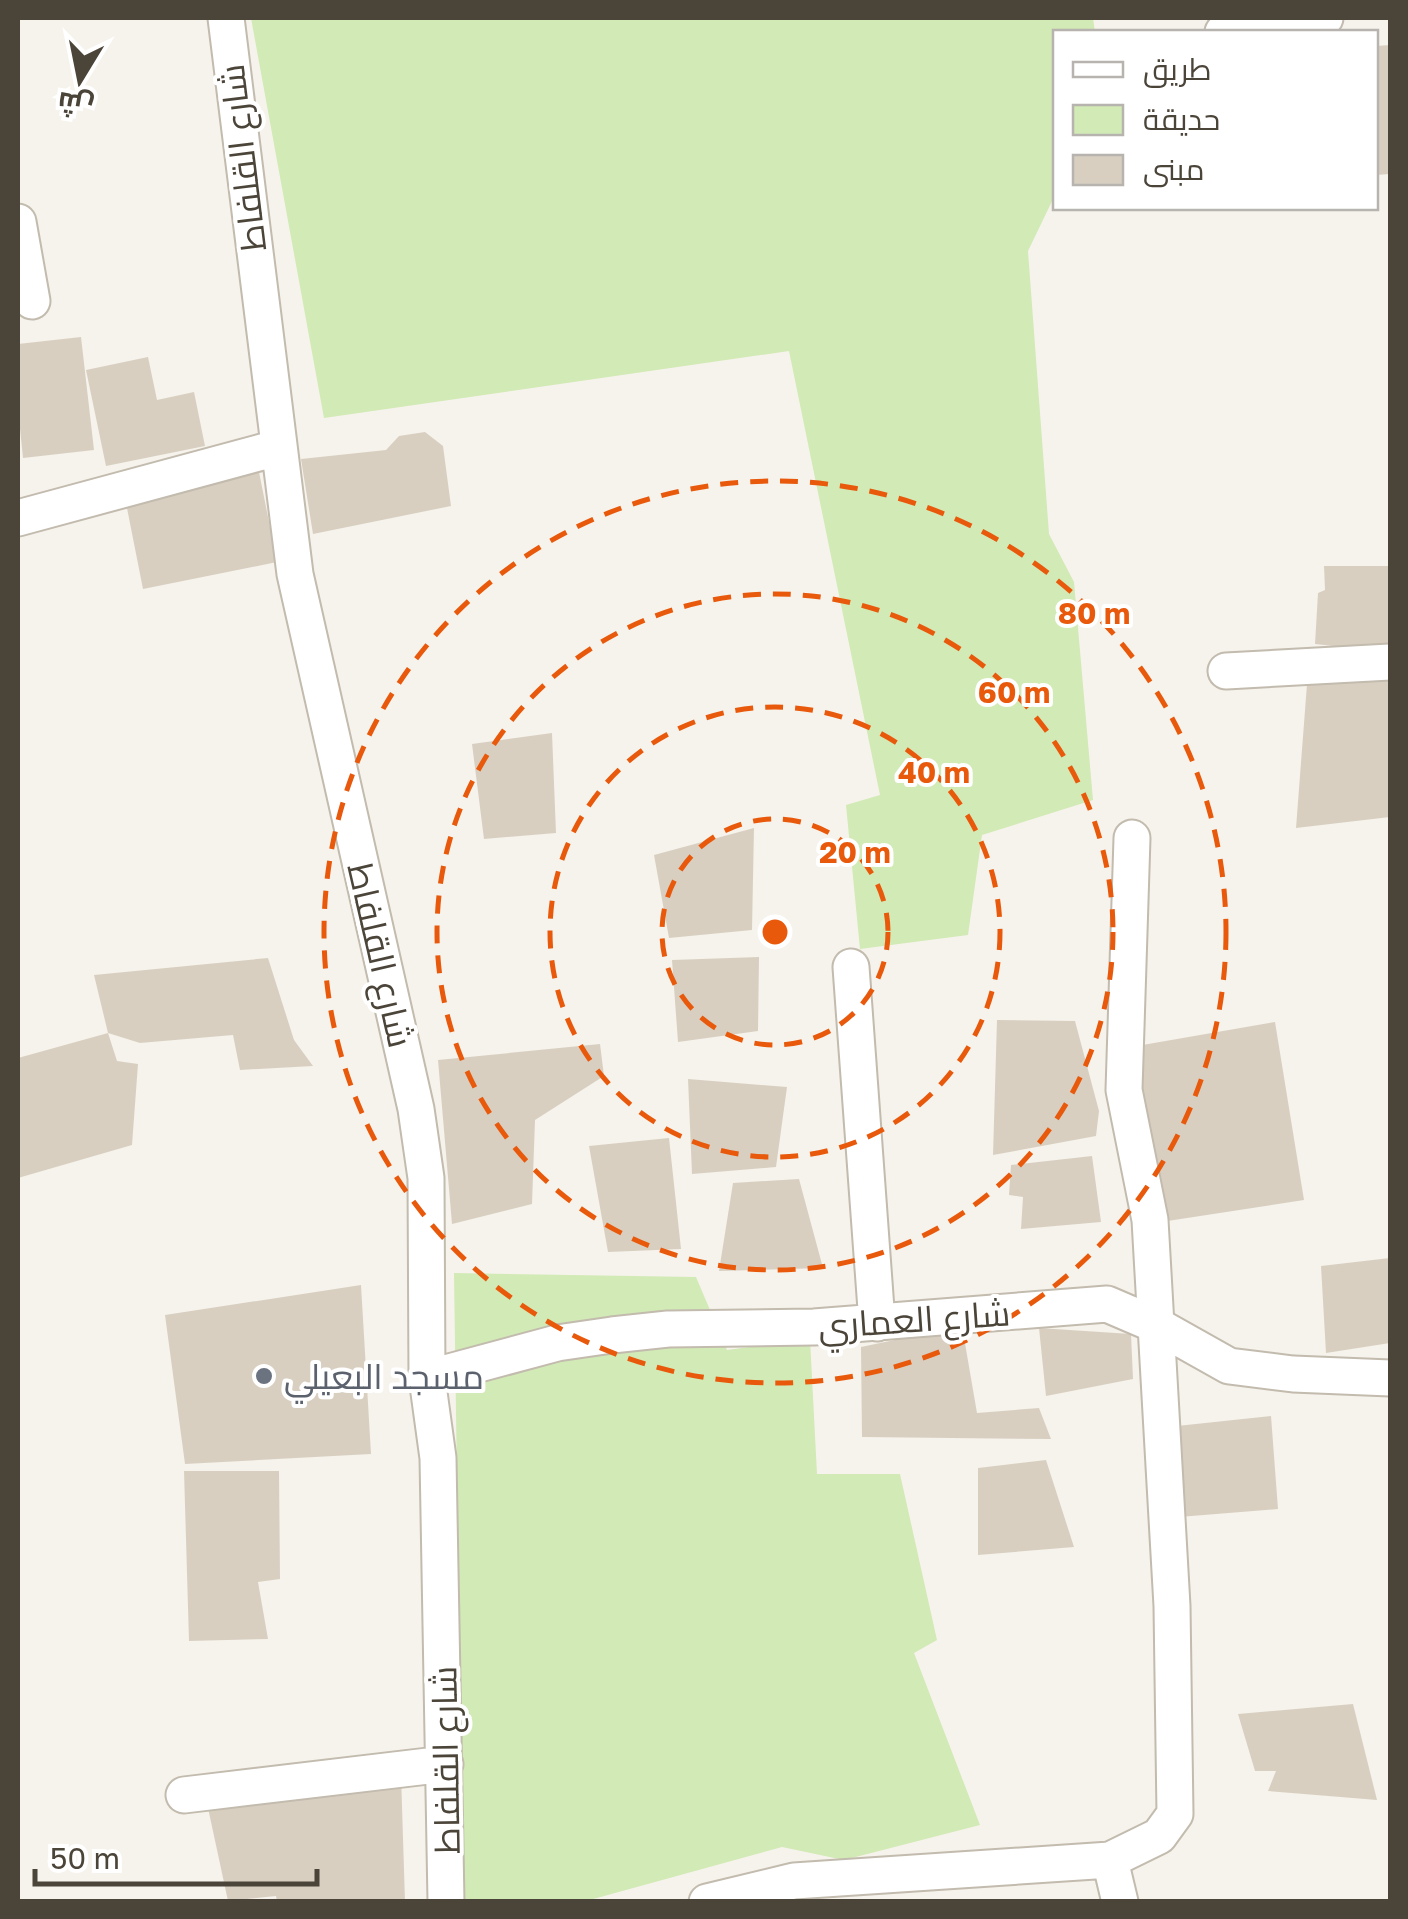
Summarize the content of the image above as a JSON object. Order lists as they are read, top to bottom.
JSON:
{
  "streets": {
    "street": ["شارع القلفاط", "شارع العماري"]
  },
  "crossings": [
    ["شارع القلفاط", "شارع العماري"]
  ],
  "places": ["مسجد البعيلي"],
  "legend": ["طريق", "حديقة", "مبنى"],
  "scale_bar": "50 m",
  "north": "bottom",
  "rings": [
    "80 m",
    "60 m",
    "40 m",
    "20 m"
  ]
}
